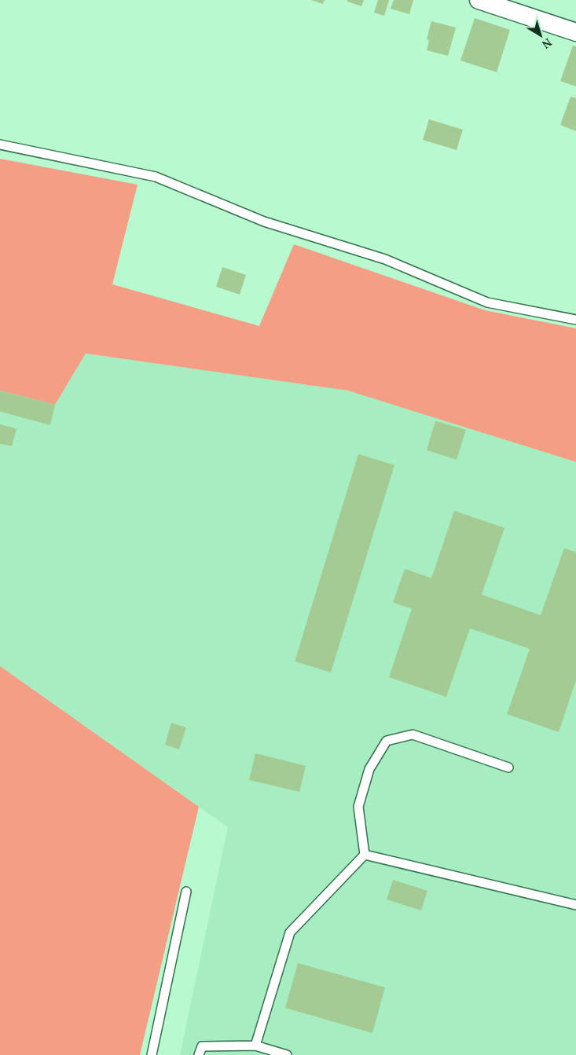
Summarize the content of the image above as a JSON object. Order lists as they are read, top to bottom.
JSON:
{
  "north": "bottom right"
}
